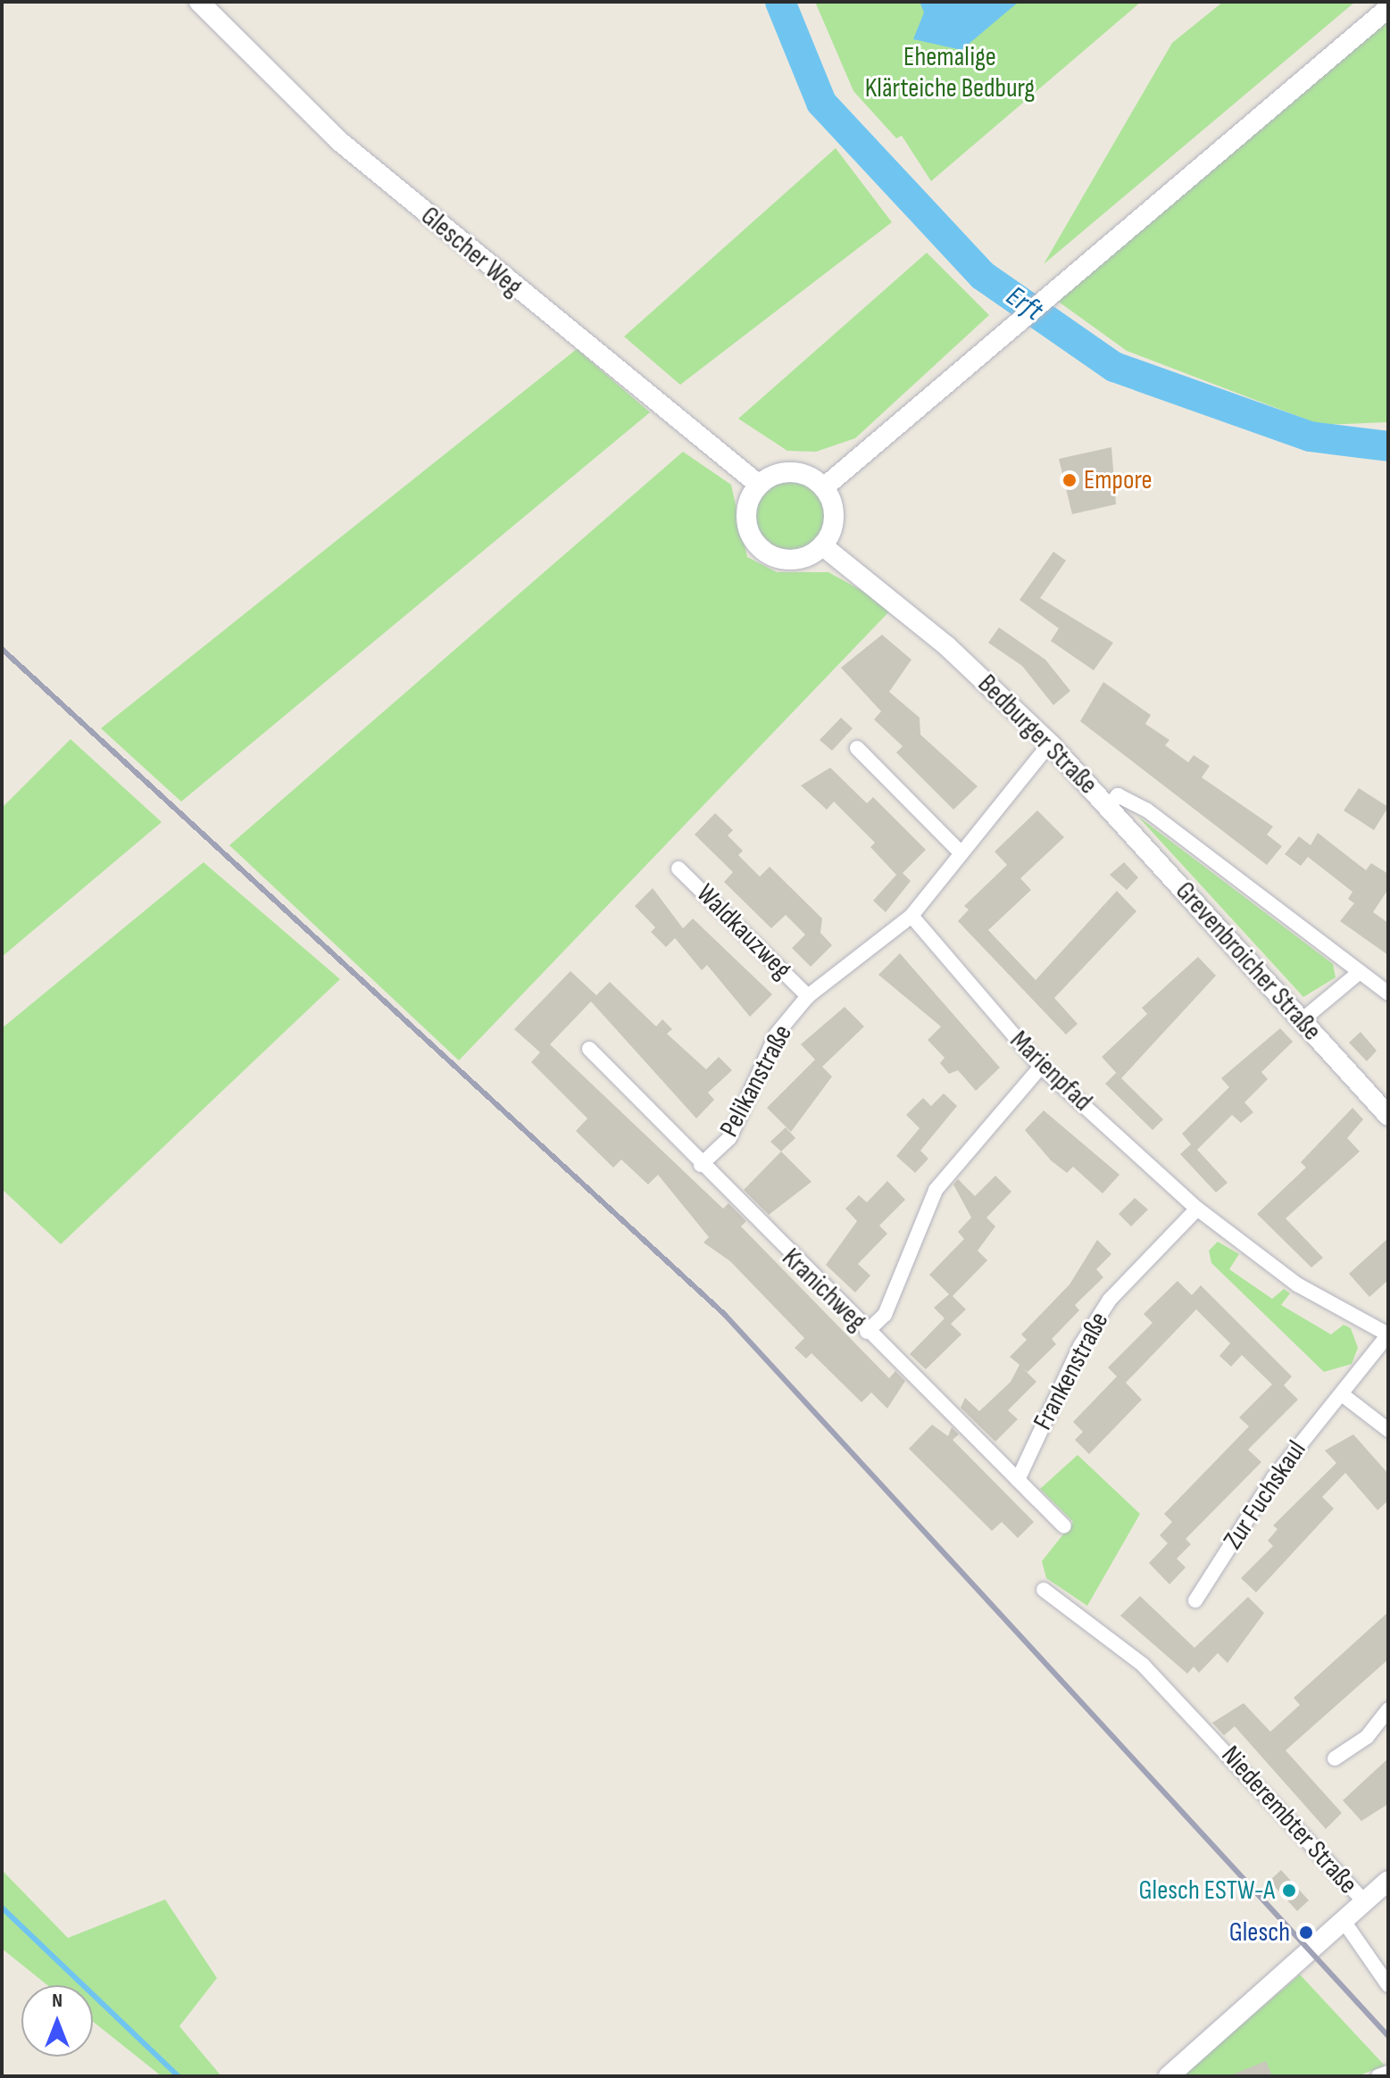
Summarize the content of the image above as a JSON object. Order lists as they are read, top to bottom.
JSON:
{
  "streets": {
    "main road": [
      "Glescher Weg",
      "Bedburger Straße",
      "Grevenbroicher Straße",
      "Niederembter Straße"
    ],
    "street": [
      "Waldkauzweg",
      "Marienpfad",
      "Pelikanstraße",
      "Kranichweg",
      "Frankenstraße",
      "Zur Fuchskaul"
    ]
  },
  "crossings": [
    ["Glescher Weg", "Bedburger Straße"],
    ["Bedburger Straße", "Grevenbroicher Straße"],
    ["Waldkauzweg", "Pelikanstraße"],
    ["Marienpfad", "Pelikanstraße"],
    ["Marienpfad", "Frankenstraße"],
    ["Marienpfad", "Zur Fuchskaul"],
    ["Pelikanstraße", "Kranichweg"],
    ["Kranichweg", "Frankenstraße"]
  ],
  "water": ["Erft"],
  "parks": ["Ehemalige Klärteiche Bedburg"],
  "places": ["Empore", "Glesch ESTW-A", "Glesch"],
  "north": "top"
}
